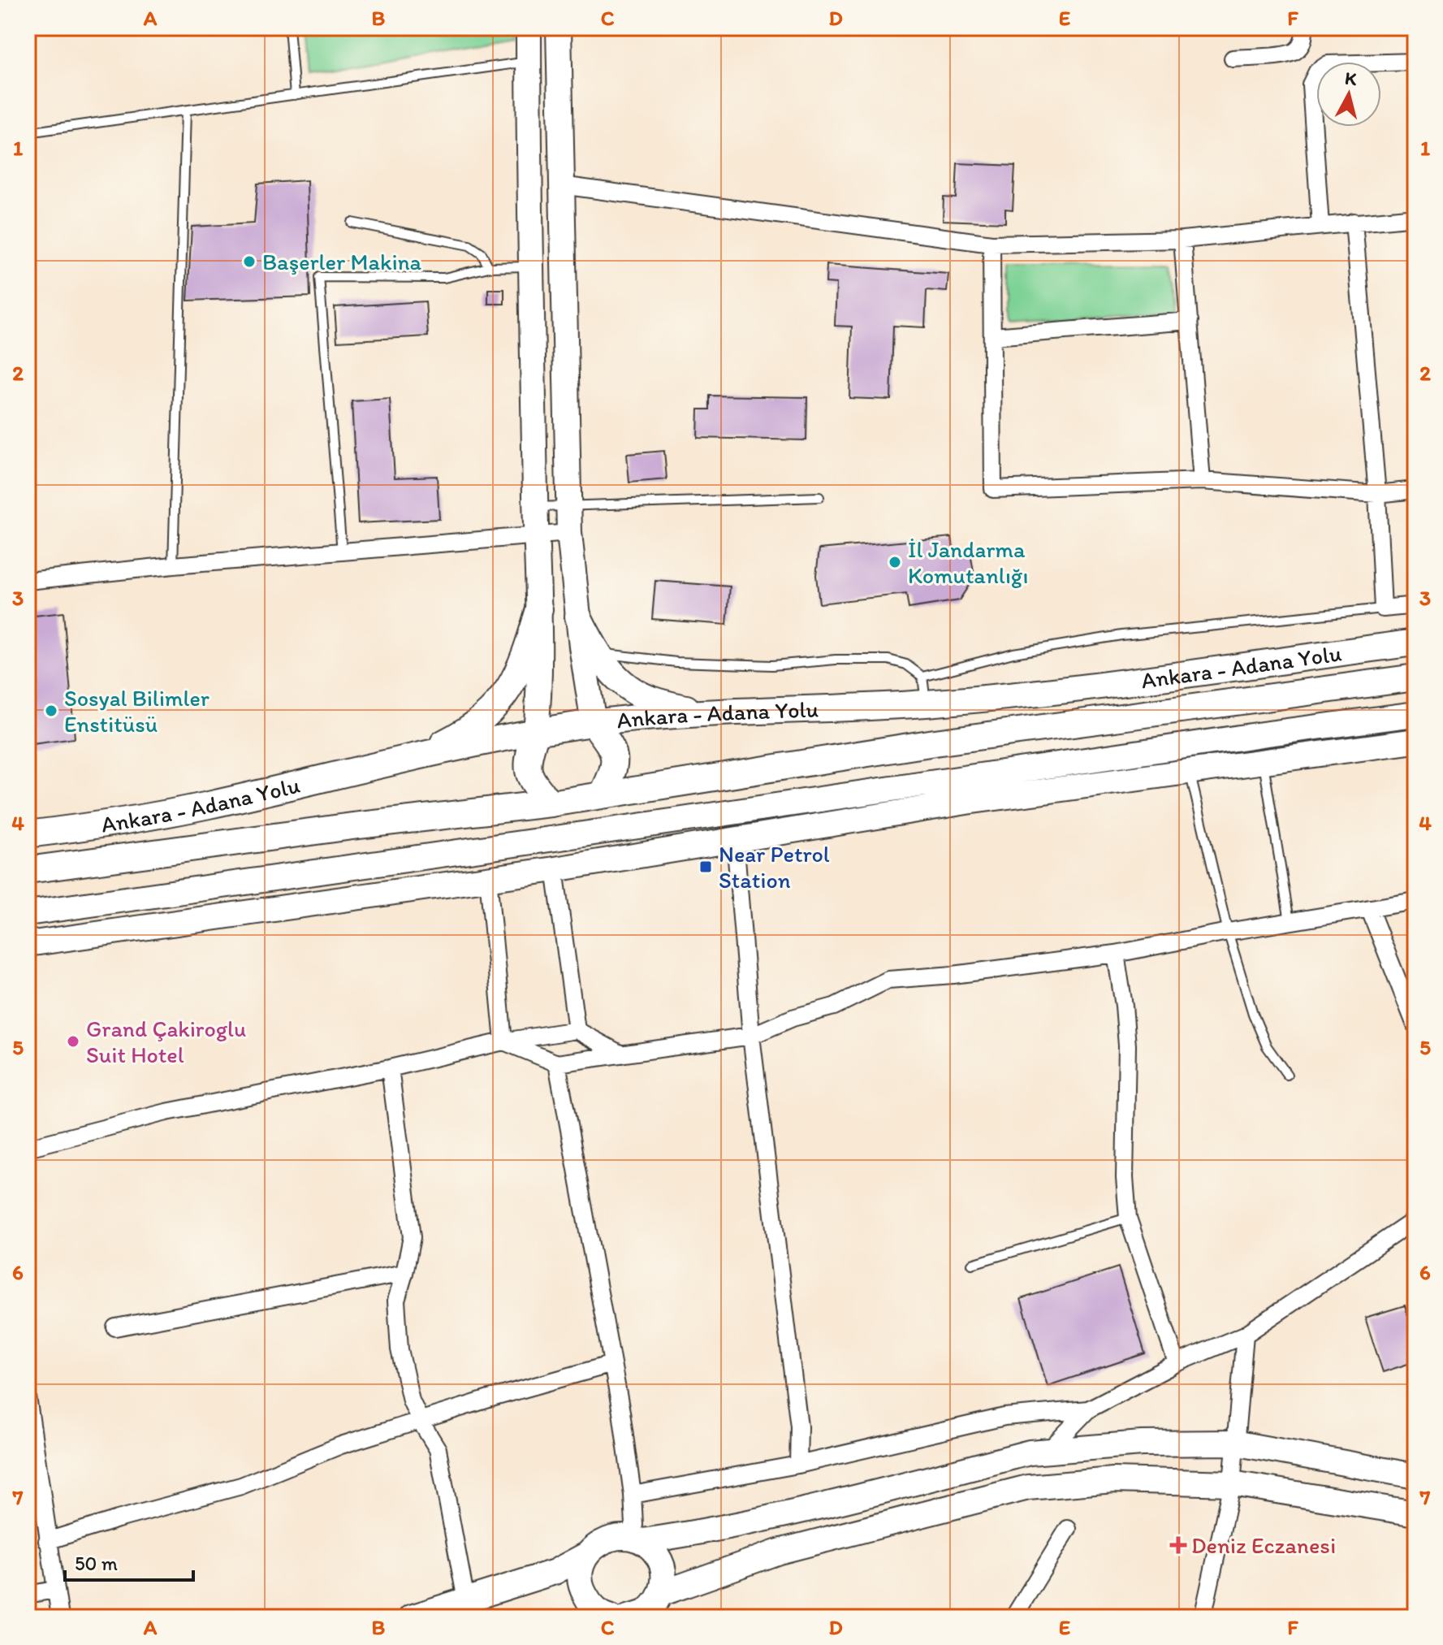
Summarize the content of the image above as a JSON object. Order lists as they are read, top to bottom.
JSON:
{
  "streets": {
    "highway": ["Ankara - Adana Yolu"]
  },
  "places": {
    "other": [
      "Başerler Makina",
      "İl Jandarma Komutanlığı",
      "Sosyal Bilimler Enstitüsü",
      "Grand Çakiroglu Suit Hotel"
    ],
    "transit": ["Near Petrol Station"],
    "health": ["Deniz Eczanesi"]
  },
  "scale_bar": "50 m",
  "north": "top",
  "grid": {
    "columns": [
      "A",
      "B",
      "C",
      "D",
      "E",
      "F"
    ],
    "rows": [
      "1",
      "2",
      "3",
      "4",
      "5",
      "6",
      "7"
    ]
  }
}
